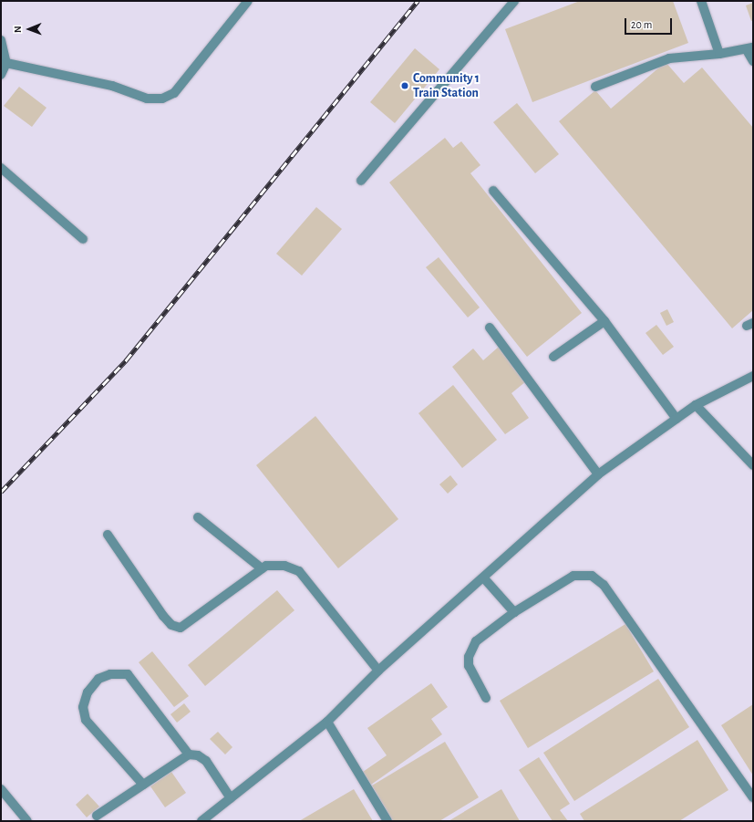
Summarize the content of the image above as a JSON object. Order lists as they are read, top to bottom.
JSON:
{
  "places": ["Community 1 Train Station"],
  "scale_bar": "20 m",
  "north": "left"
}
